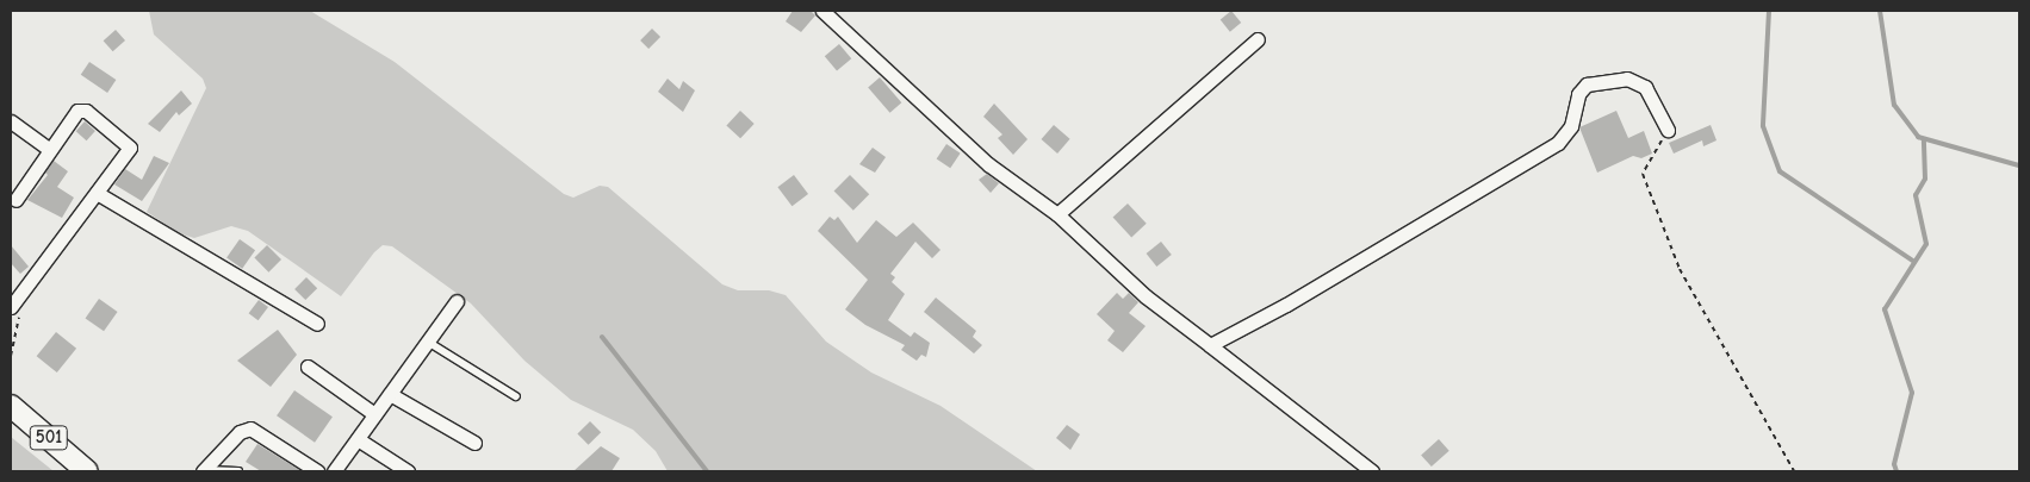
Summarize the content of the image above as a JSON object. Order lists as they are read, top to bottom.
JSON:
{
  "streets": {
    "main road": ["501"]
  }
}
